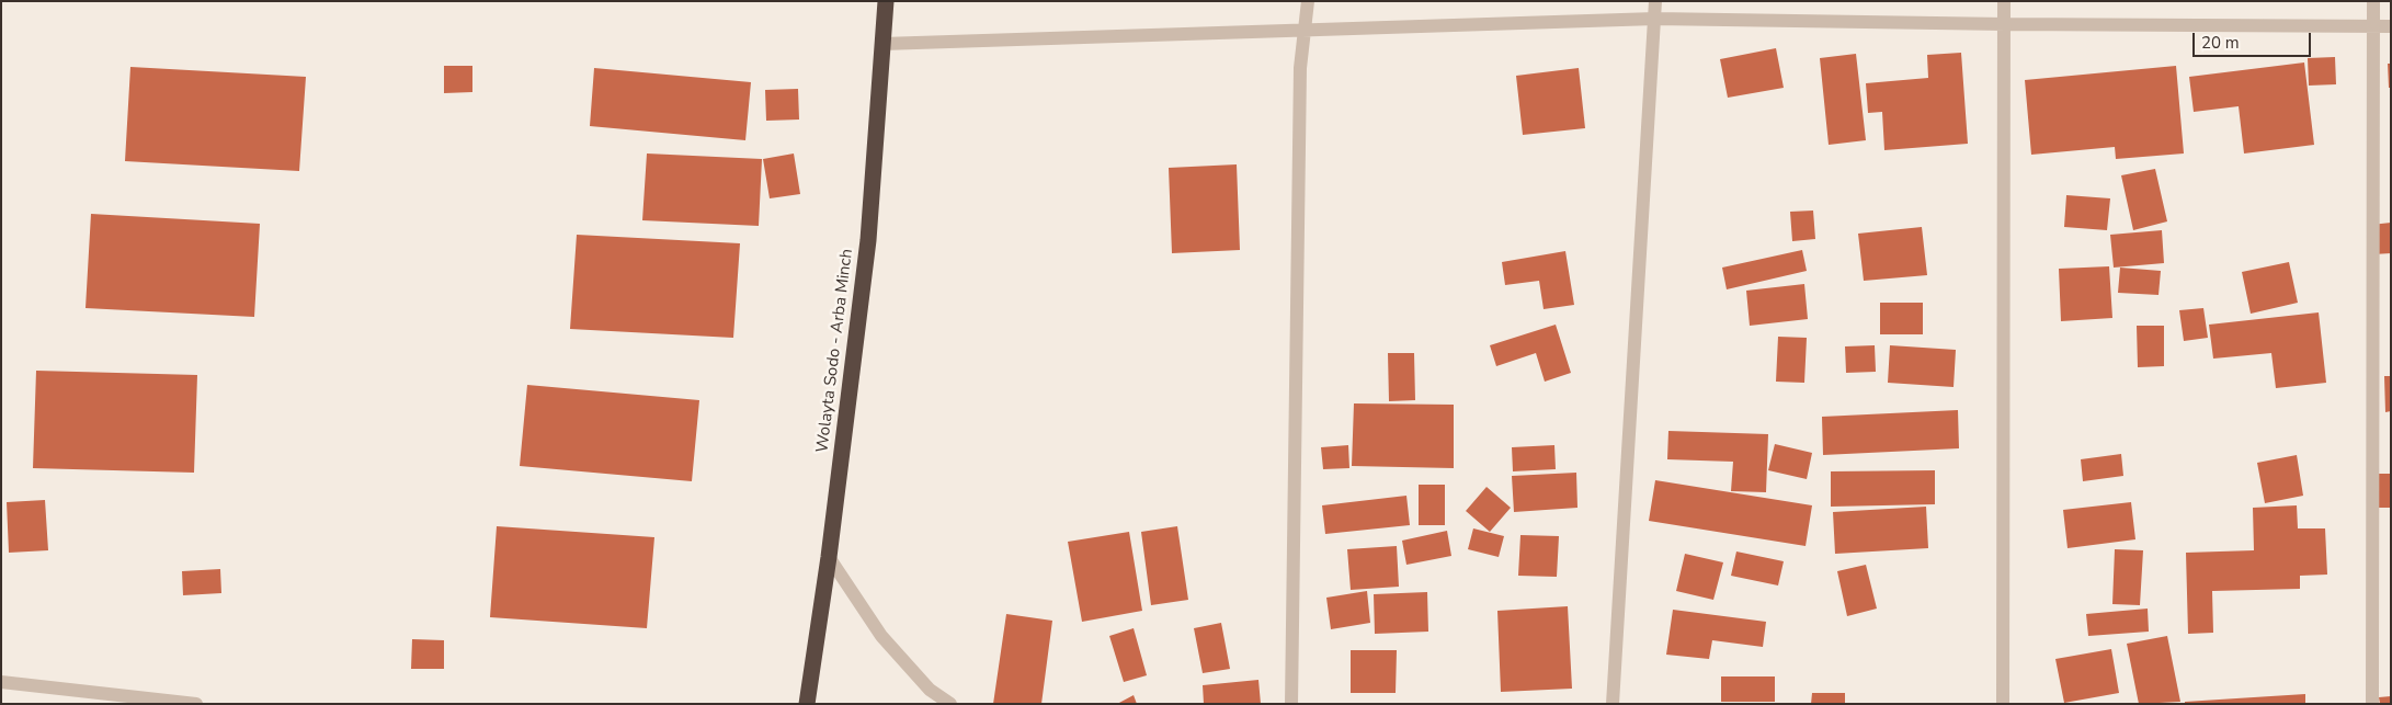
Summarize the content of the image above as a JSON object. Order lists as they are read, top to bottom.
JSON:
{
  "streets": {
    "highway": ["Wolayta Sodo - Arba Minch"]
  },
  "scale_bar": "20 m"
}
